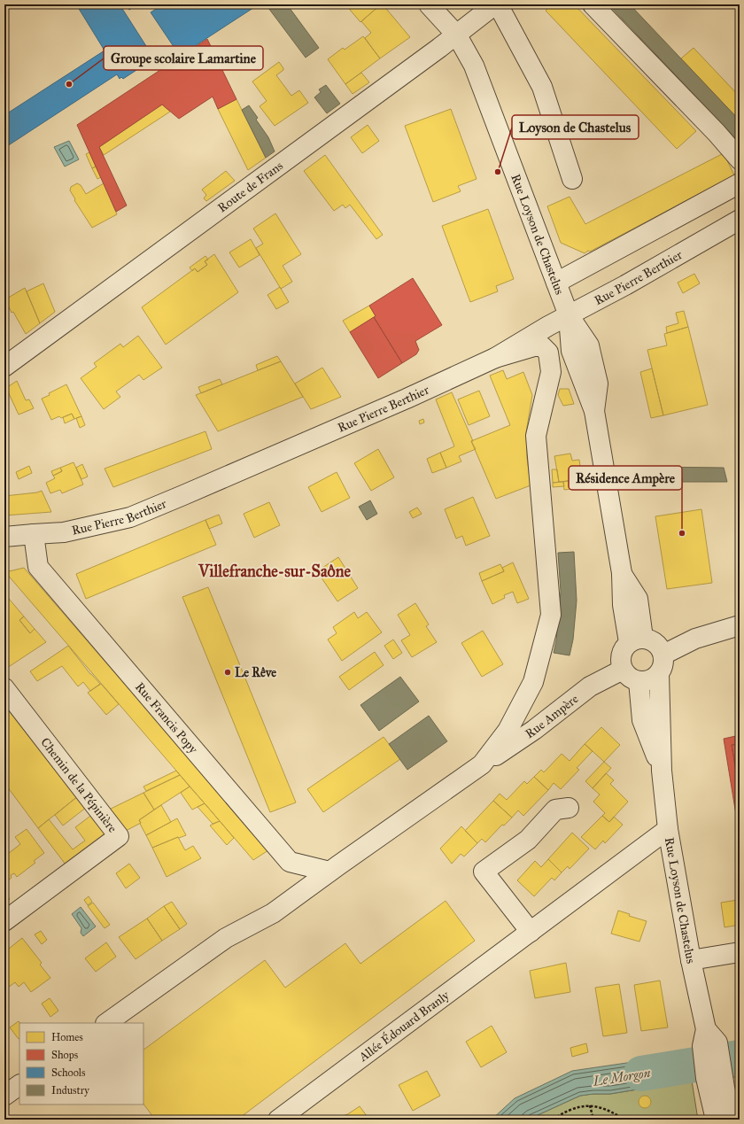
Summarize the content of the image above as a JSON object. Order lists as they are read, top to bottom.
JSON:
{
  "streets": {
    "street": [
      "Route de Frans",
      "Rue Loyson de Chastelus",
      "Rue Pierre Berthier",
      "Rue Ampère",
      "Rue Francis Popy",
      "Chemin de la Pépinière",
      "Allée Édouard Branly"
    ]
  },
  "crossings": [
    ["Route de Frans", "Rue Loyson de Chastelus"],
    ["Rue Loyson de Chastelus", "Rue Pierre Berthier"],
    ["Rue Loyson de Chastelus", "Rue Ampère"],
    ["Rue Loyson de Chastelus", "Allée Édouard Branly"],
    ["Rue Pierre Berthier", "Rue Francis Popy"],
    ["Rue Ampère", "Rue Francis Popy"]
  ],
  "districts": ["Villefranche-sur-Saône"],
  "water": ["Le Morgon"],
  "places": [
    "Groupe scolaire Lamartine",
    "Loyson de Chastelus",
    "Résidence Ampère",
    "Le Rêve"
  ],
  "legend": [
    "Homes",
    "Shops",
    "Schools",
    "Industry"
  ]
}
